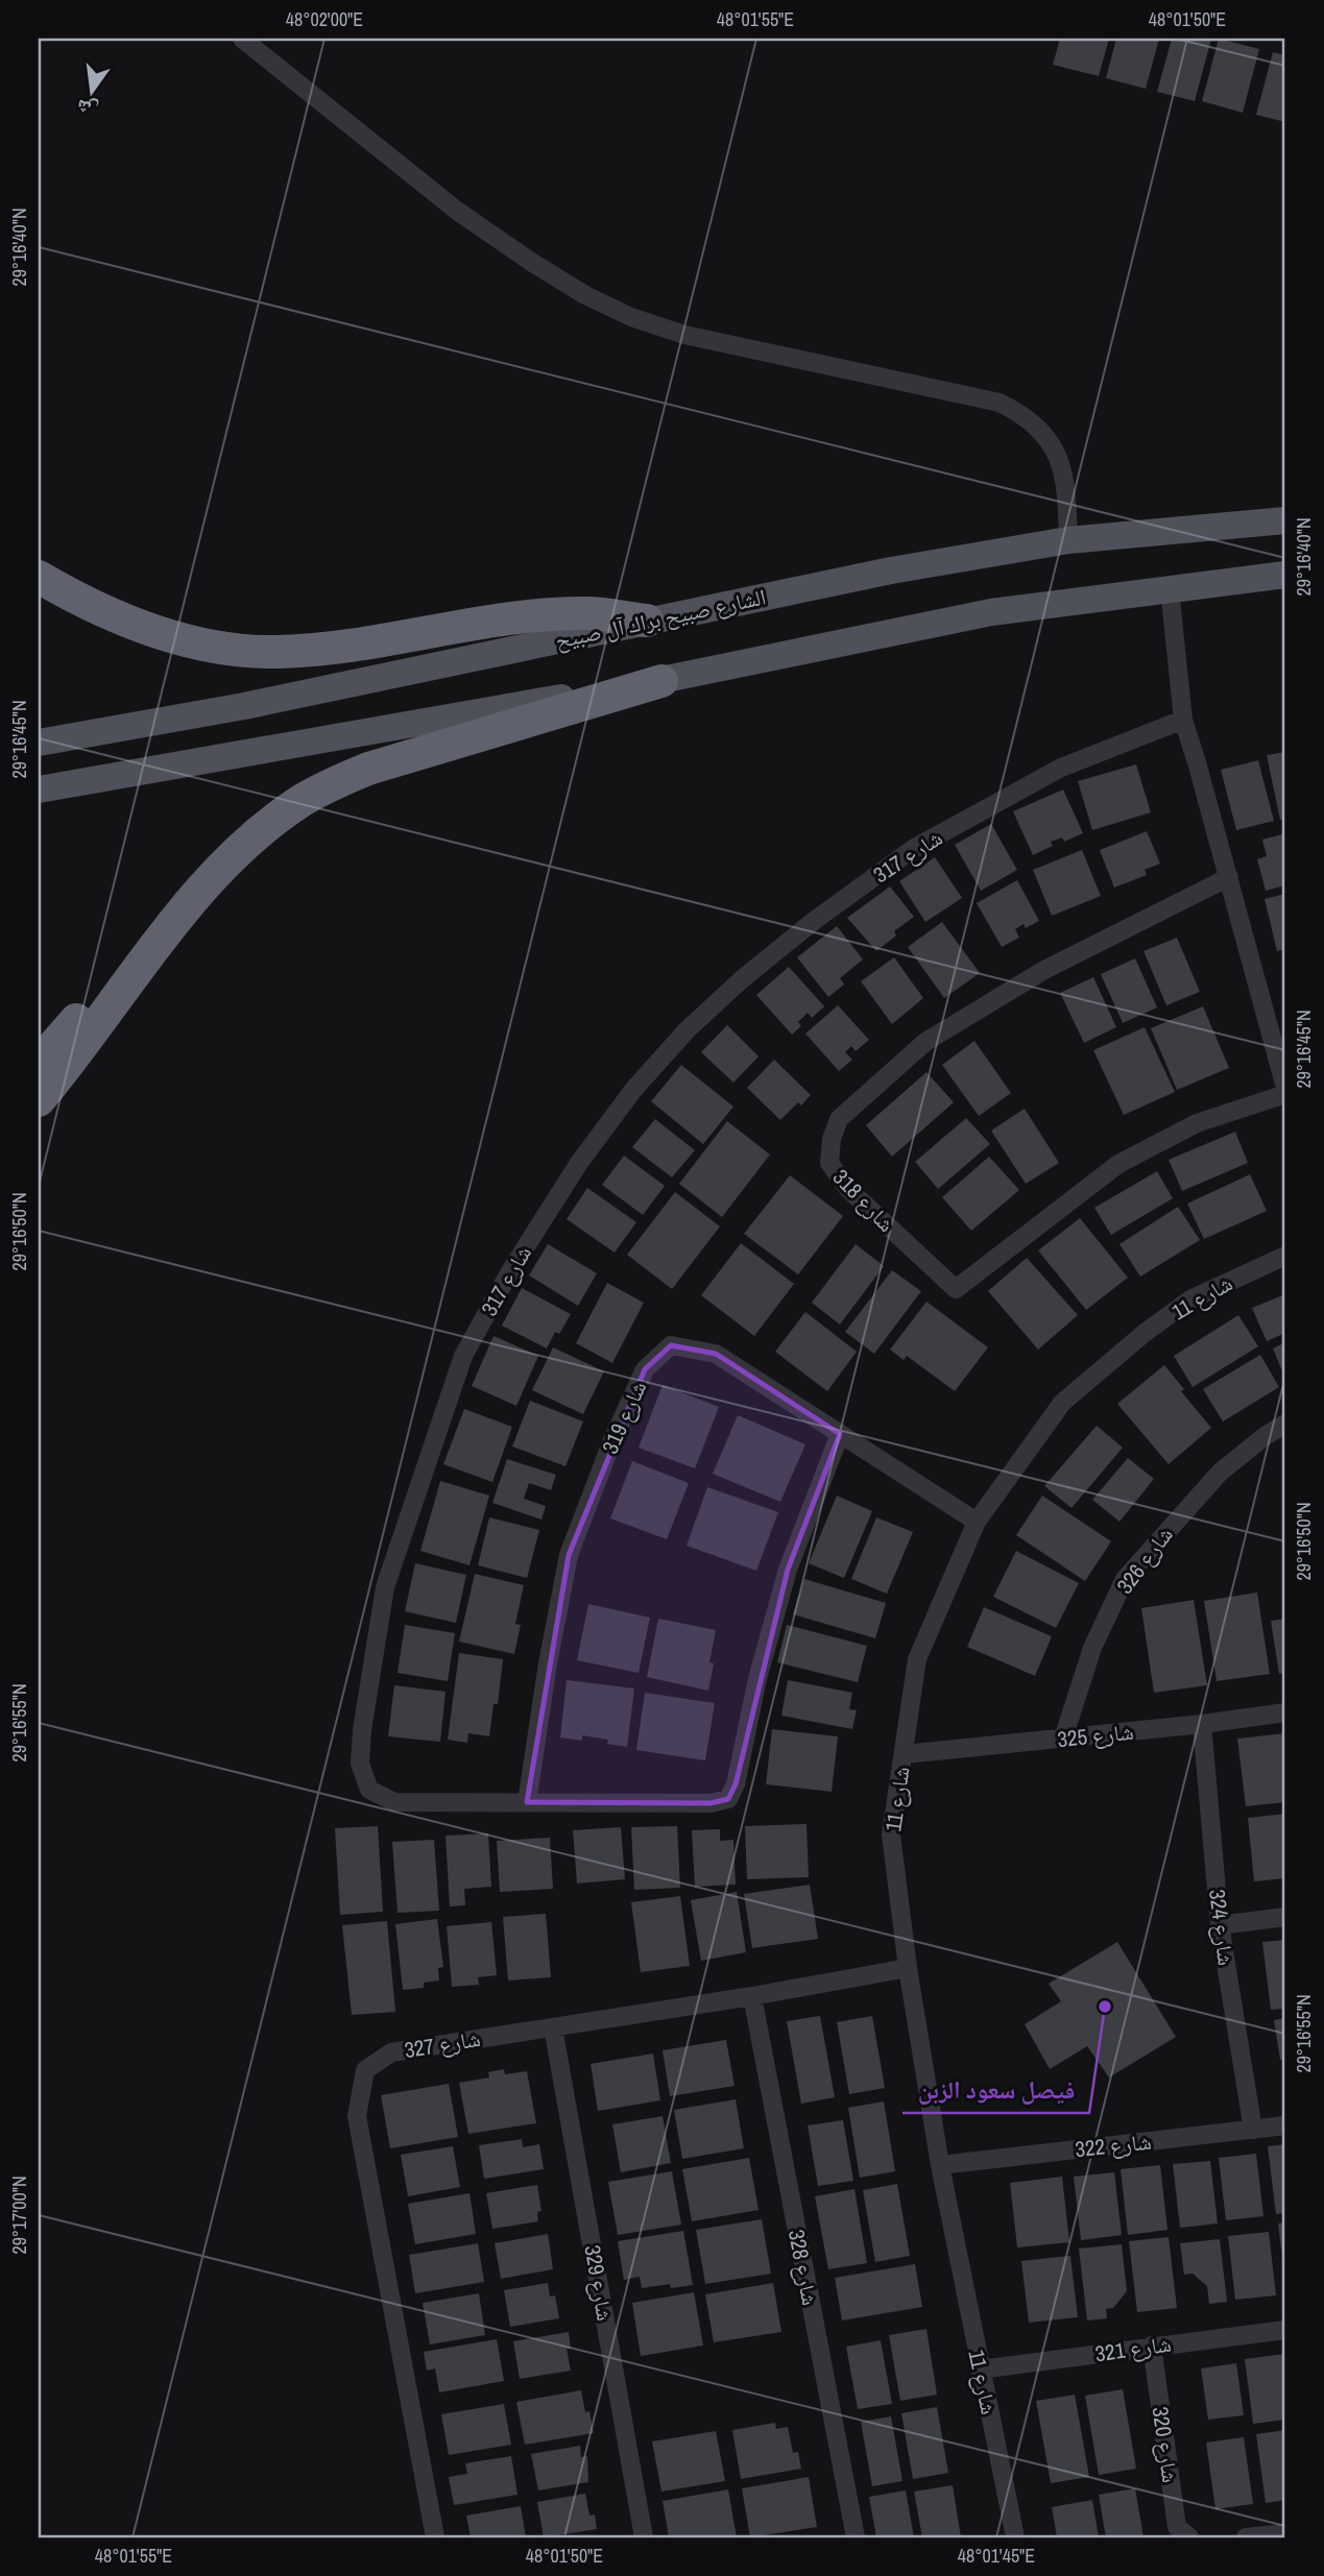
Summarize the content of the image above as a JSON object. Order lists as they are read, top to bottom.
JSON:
{
  "streets": {
    "main road": ["الشارع صبيح براك آل صبيح"],
    "street": [
      "شارع 317",
      "شارع 318",
      "شارع 11",
      "شارع 319",
      "شارع 326",
      "شارع 325",
      "شارع 324",
      "شارع 327",
      "شارع 322",
      "شارع 328",
      "شارع 329",
      "شارع 321",
      "شارع 320"
    ]
  },
  "crossings": [
    ["شارع 317", "شارع 319"],
    ["شارع 11", "شارع 319"],
    ["شارع 11", "شارع 325"],
    ["شارع 11", "شارع 327"],
    ["شارع 11", "شارع 322"],
    ["شارع 11", "شارع 321"],
    ["شارع 326", "شارع 325"],
    ["شارع 325", "شارع 324"],
    ["شارع 324", "شارع 322"],
    ["شارع 327", "شارع 328"],
    ["شارع 327", "شارع 329"],
    ["شارع 321", "شارع 320"]
  ],
  "places": ["فيصل سعود الزبن"],
  "north": "bottom",
  "coordinates": [
    "48°02'00\"E",
    "48°01'55\"E",
    "48°01'50\"E",
    "29°16'40\"N",
    "29°16'45\"N",
    "29°16'50\"N",
    "29°16'55\"N",
    "29°17'00\"N",
    "48°01'45\"E"
  ]
}
